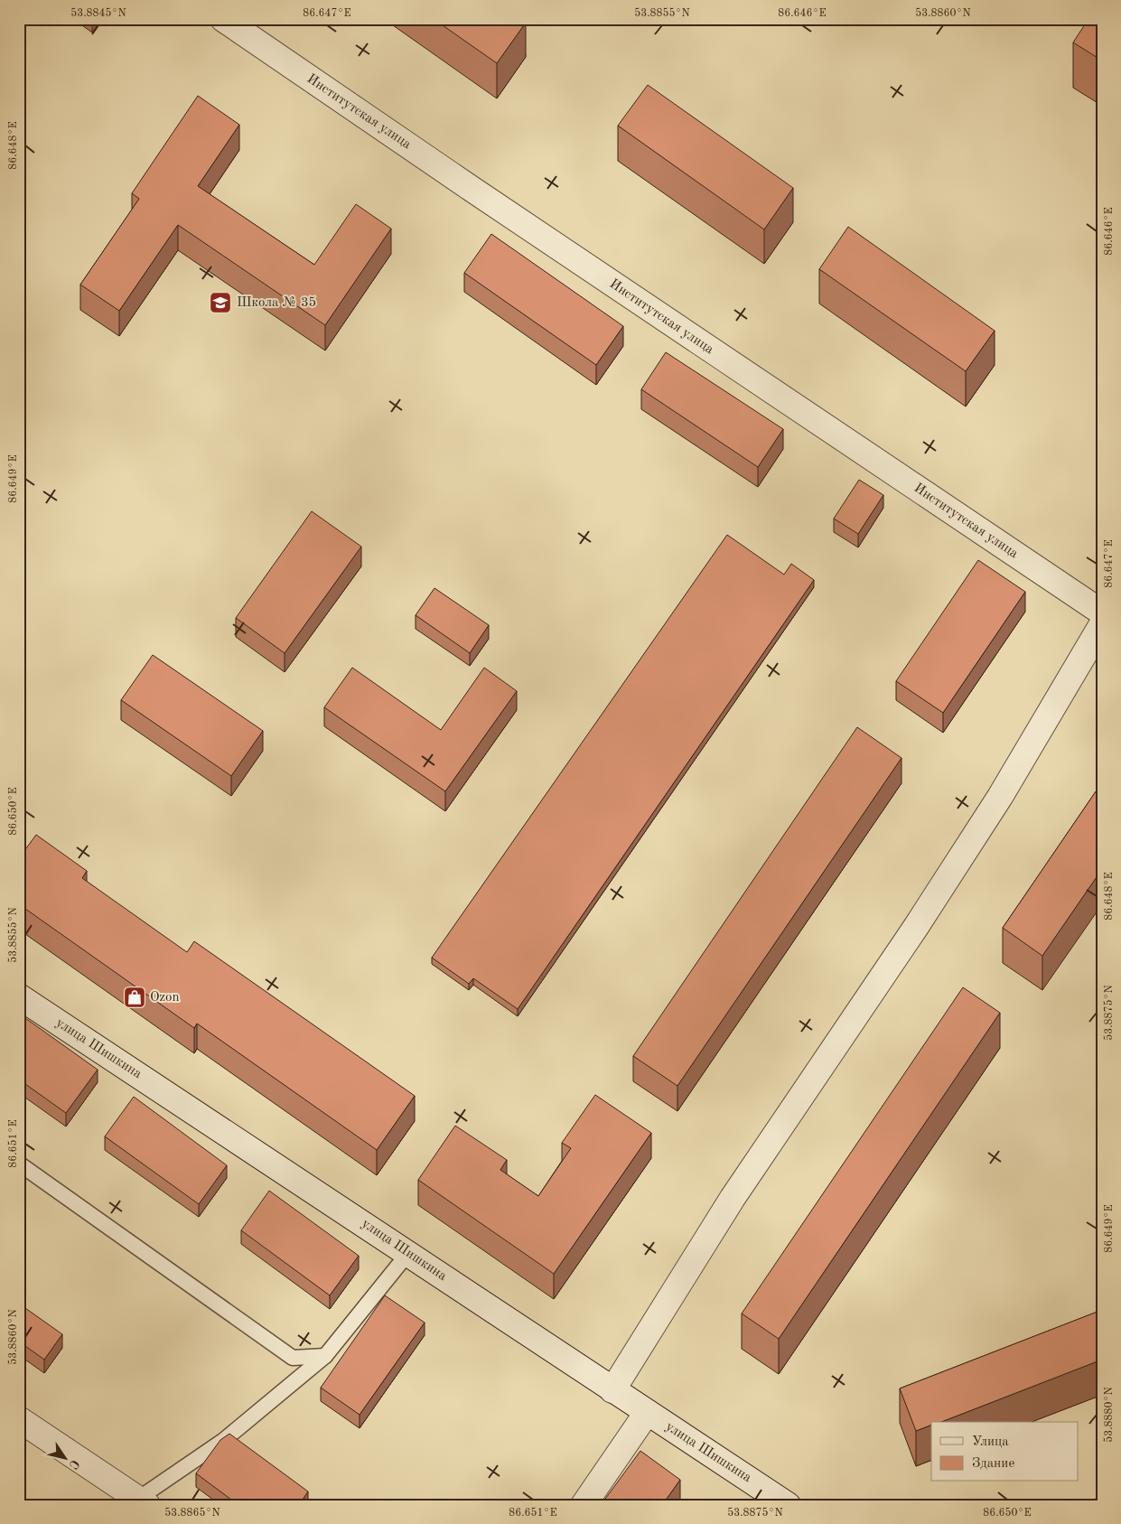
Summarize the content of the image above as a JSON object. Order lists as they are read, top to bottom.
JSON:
{
  "streets": {
    "street": ["Институтская улица", "улица Шишкина"]
  },
  "places": {
    "school or university": ["Школа № 35"],
    "shop": ["Ozon"]
  },
  "legend": ["Улица", "Здание"],
  "north": "bottom right",
  "coordinates": [
    "53.8845°N",
    "86.647°E",
    "53.8855°N",
    "86.646°E",
    "53.8860°N",
    "86.648°E",
    "86.649°E",
    "86.650°E",
    "53.8875°N",
    "86.651°E",
    "53.8880°N",
    "53.8865°N"
  ]
}
